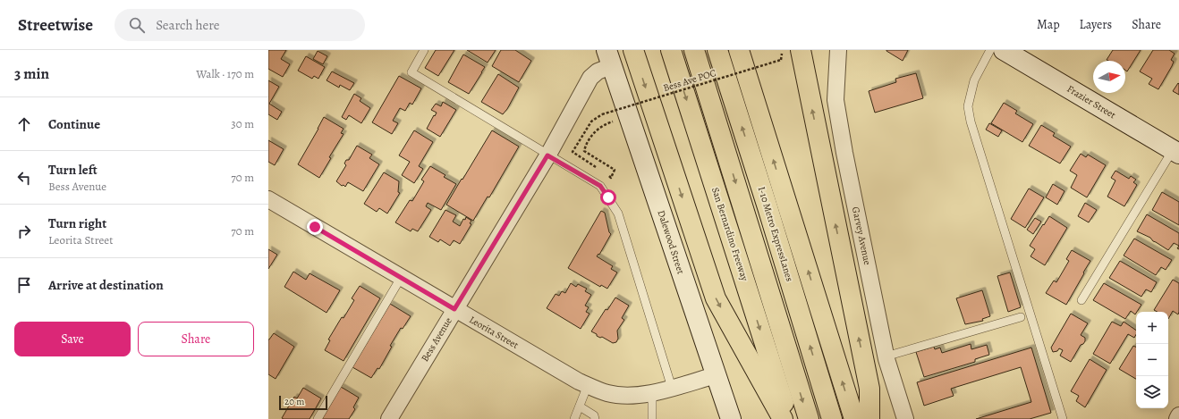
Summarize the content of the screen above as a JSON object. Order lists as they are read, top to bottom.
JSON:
{
  "streets": {
    "highway": ["San Bernardino Freeway", "I-10 Metro ExpressLanes"],
    "street": [
      "Frazier Street",
      "Garvey Avenue",
      "Dalewood Street",
      "Leorita Street",
      "Bess Avenue"
    ],
    "path": ["Bess Ave POC"]
  },
  "crossings": [
    ["Dalewood Street", "Leorita Street"],
    ["Dalewood Street", "Bess Avenue"],
    ["Leorita Street", "Bess Avenue"]
  ],
  "scale_bar": "20 m",
  "north": "right",
  "page": {
    "header": "Streetwise",
    "search": "Search here",
    "nav": ["Map", "Layers", "Share"],
    "heading": ["3 min", "Walk · 170 m"],
    "list": [
      ["Continue", "30 m"],
      ["Turn left", "Bess Avenue", "70 m"],
      ["Turn right", "Leorita Street", "70 m"],
      "Arrive at destination"
    ],
    "buttons": ["Save", "Share"],
    "map_buttons": ["+", "−"],
    "scale": "20 m"
  }
}
